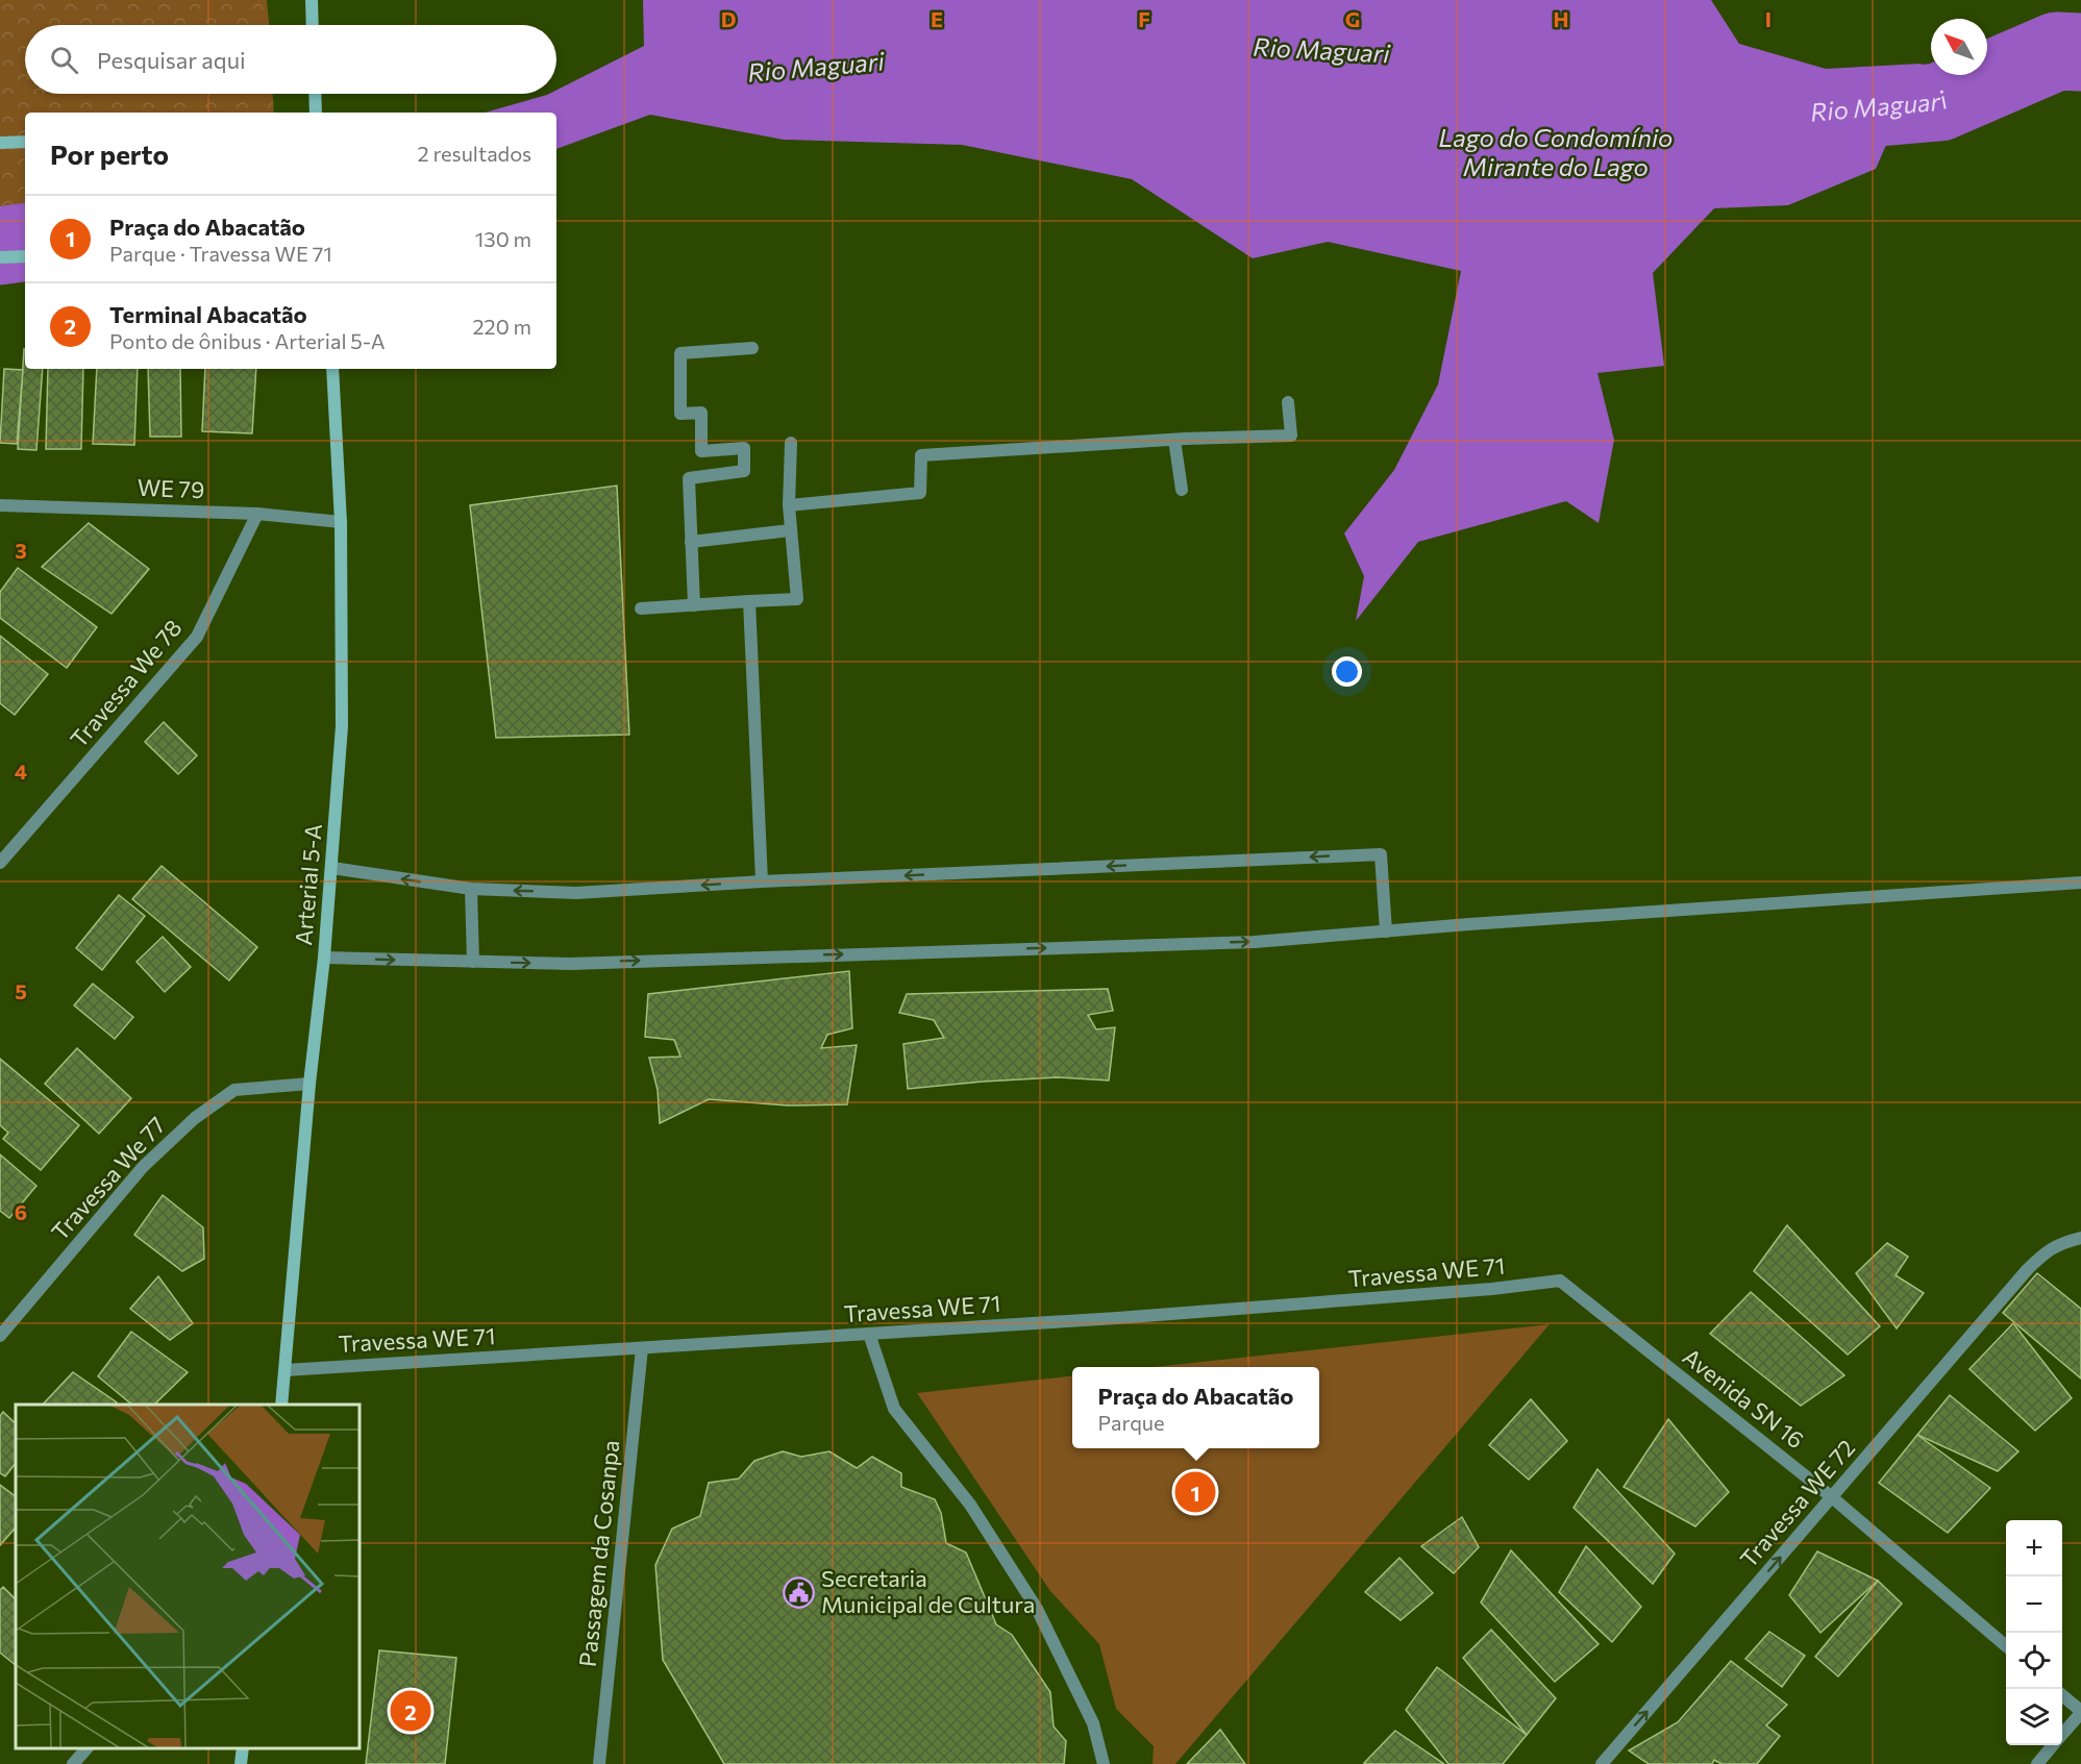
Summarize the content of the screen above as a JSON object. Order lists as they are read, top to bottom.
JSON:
{
  "streets": {
    "main road": ["Arterial 5-A"],
    "street": [
      "WE 79",
      "Travessa We 78",
      "Travessa We 77",
      "Travessa WE 71",
      "Avenida SN 16",
      "Travessa WE 72",
      "Passagem da Cosanpa"
    ]
  },
  "crossings": [
    ["WE 79", "Travessa We 78"],
    ["WE 79", "Arterial 5-A"],
    ["Arterial 5-A", "Travessa We 77"],
    ["Arterial 5-A", "Travessa WE 71"],
    ["Travessa WE 71", "Avenida SN 16"],
    ["Travessa WE 71", "Passagem da Cosanpa"],
    ["Avenida SN 16", "Travessa WE 72"]
  ],
  "one_way": ["Travessa WE 72"],
  "water": ["Rio Maguari", "Lago do Condomínio Mirante do Lago"],
  "places": {
    "public building": ["Secretaria Municipal de Cultura"]
  },
  "north": "top left",
  "page": {
    "search": "Pesquisar aqui",
    "heading": ["Por perto", "2 resultados"],
    "list": [
      {
        "mark": "1",
        "name": "Praça do Abacatão",
        "note": "Parque · Travessa WE 71",
        "value": "130 m"
      },
      {
        "mark": "2",
        "name": "Terminal Abacatão",
        "note": "Ponto de ônibus · Arterial 5-A",
        "value": "220 m"
      }
    ],
    "popup": ["Praça do Abacatão", "Parque"],
    "pins": ["1", "2"],
    "map_buttons": ["+", "−"]
  },
  "grid": {
    "columns": [
      "D",
      "E",
      "F",
      "G",
      "H",
      "I"
    ],
    "rows": [
      "3",
      "4",
      "5",
      "6"
    ]
  }
}
